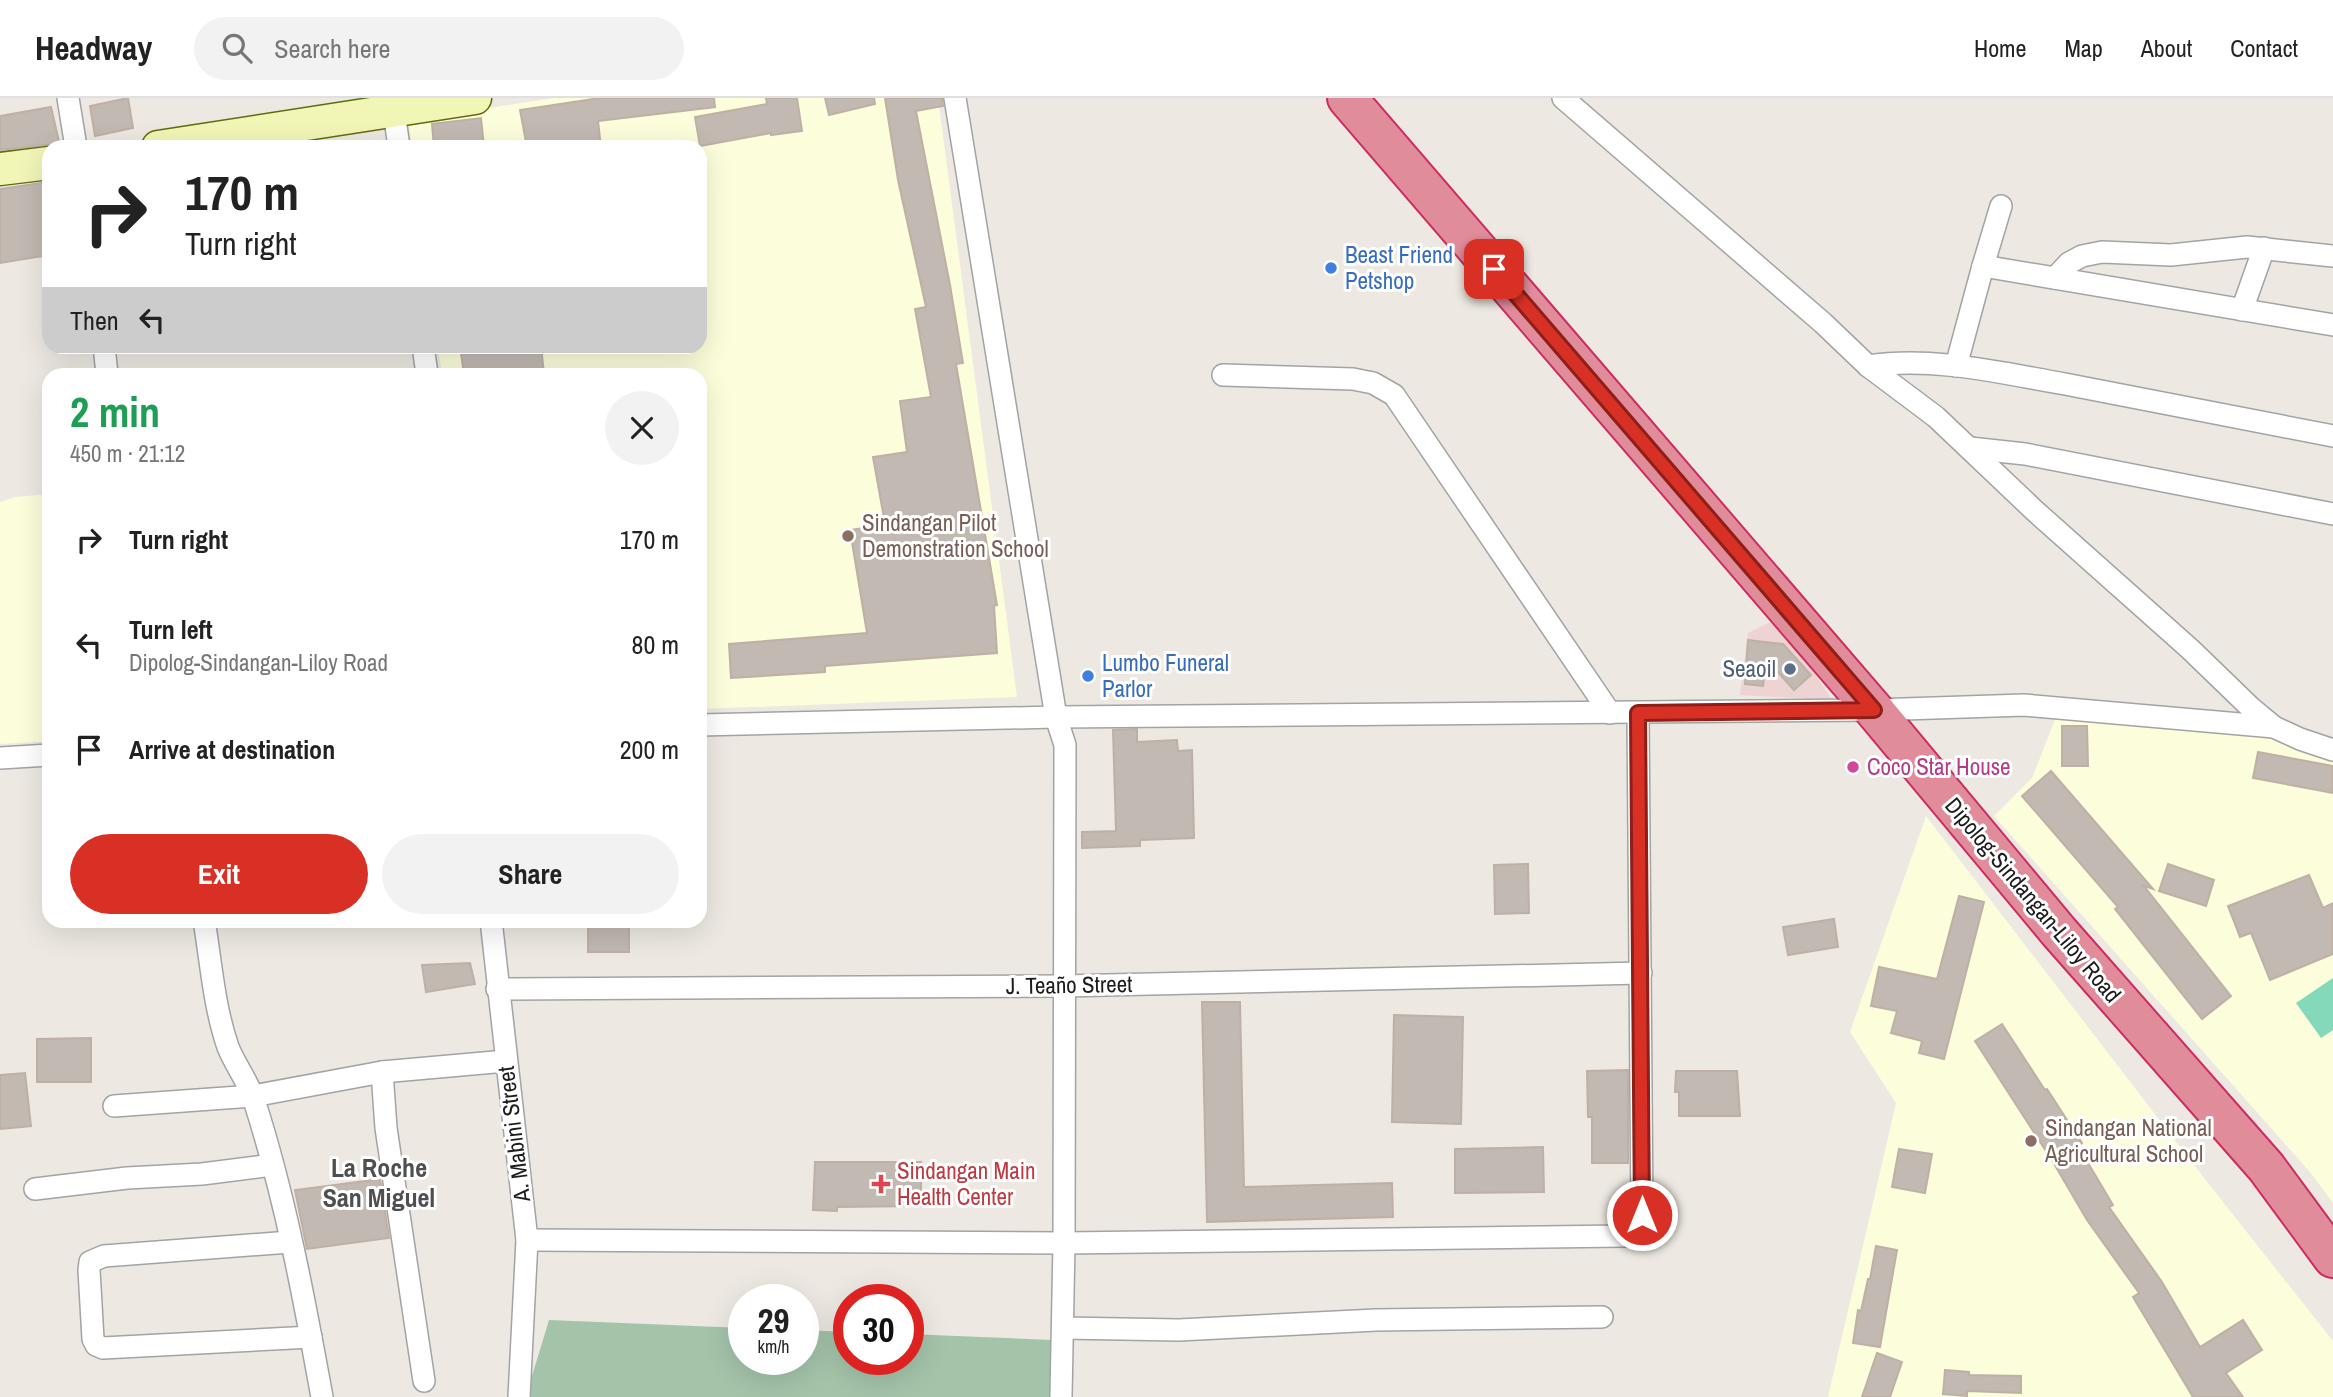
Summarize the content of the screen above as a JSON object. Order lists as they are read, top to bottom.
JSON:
{
  "streets": {
    "highway": ["Dipolog-Sindangan-Liloy Road"],
    "street": ["J. Teaño Street", "A. Mabini Street"]
  },
  "crossings": [
    ["J. Teaño Street", "A. Mabini Street"]
  ],
  "districts": ["La Roche San Miguel"],
  "places": {
    "other": [
      "Beast Friend Petshop",
      "Sindangan Pilot Demonstration School",
      "Seaoil",
      "Lumbo Funeral Parlor",
      "Coco Star House",
      "Sindangan National Agricultural School"
    ],
    "health": ["Sindangan Main Health Center"]
  },
  "page": {
    "header": "Headway",
    "search": "Search here",
    "nav": [
      "Home",
      "Map",
      "About",
      "Contact"
    ],
    "turn": ["170 m", "Turn right"],
    "then": "Then",
    "heading": ["2 min", "450 m · 21:12"],
    "list": [
      {
        "name": "Turn right",
        "value": "170 m"
      },
      {
        "name": "Turn left",
        "note": "Dipolog-Sindangan-Liloy Road",
        "value": "80 m"
      },
      {
        "name": "Arrive at destination",
        "value": "200 m"
      }
    ],
    "buttons": ["Exit", "Share"],
    "speed": "29 km/h",
    "limit": "30"
  }
}
